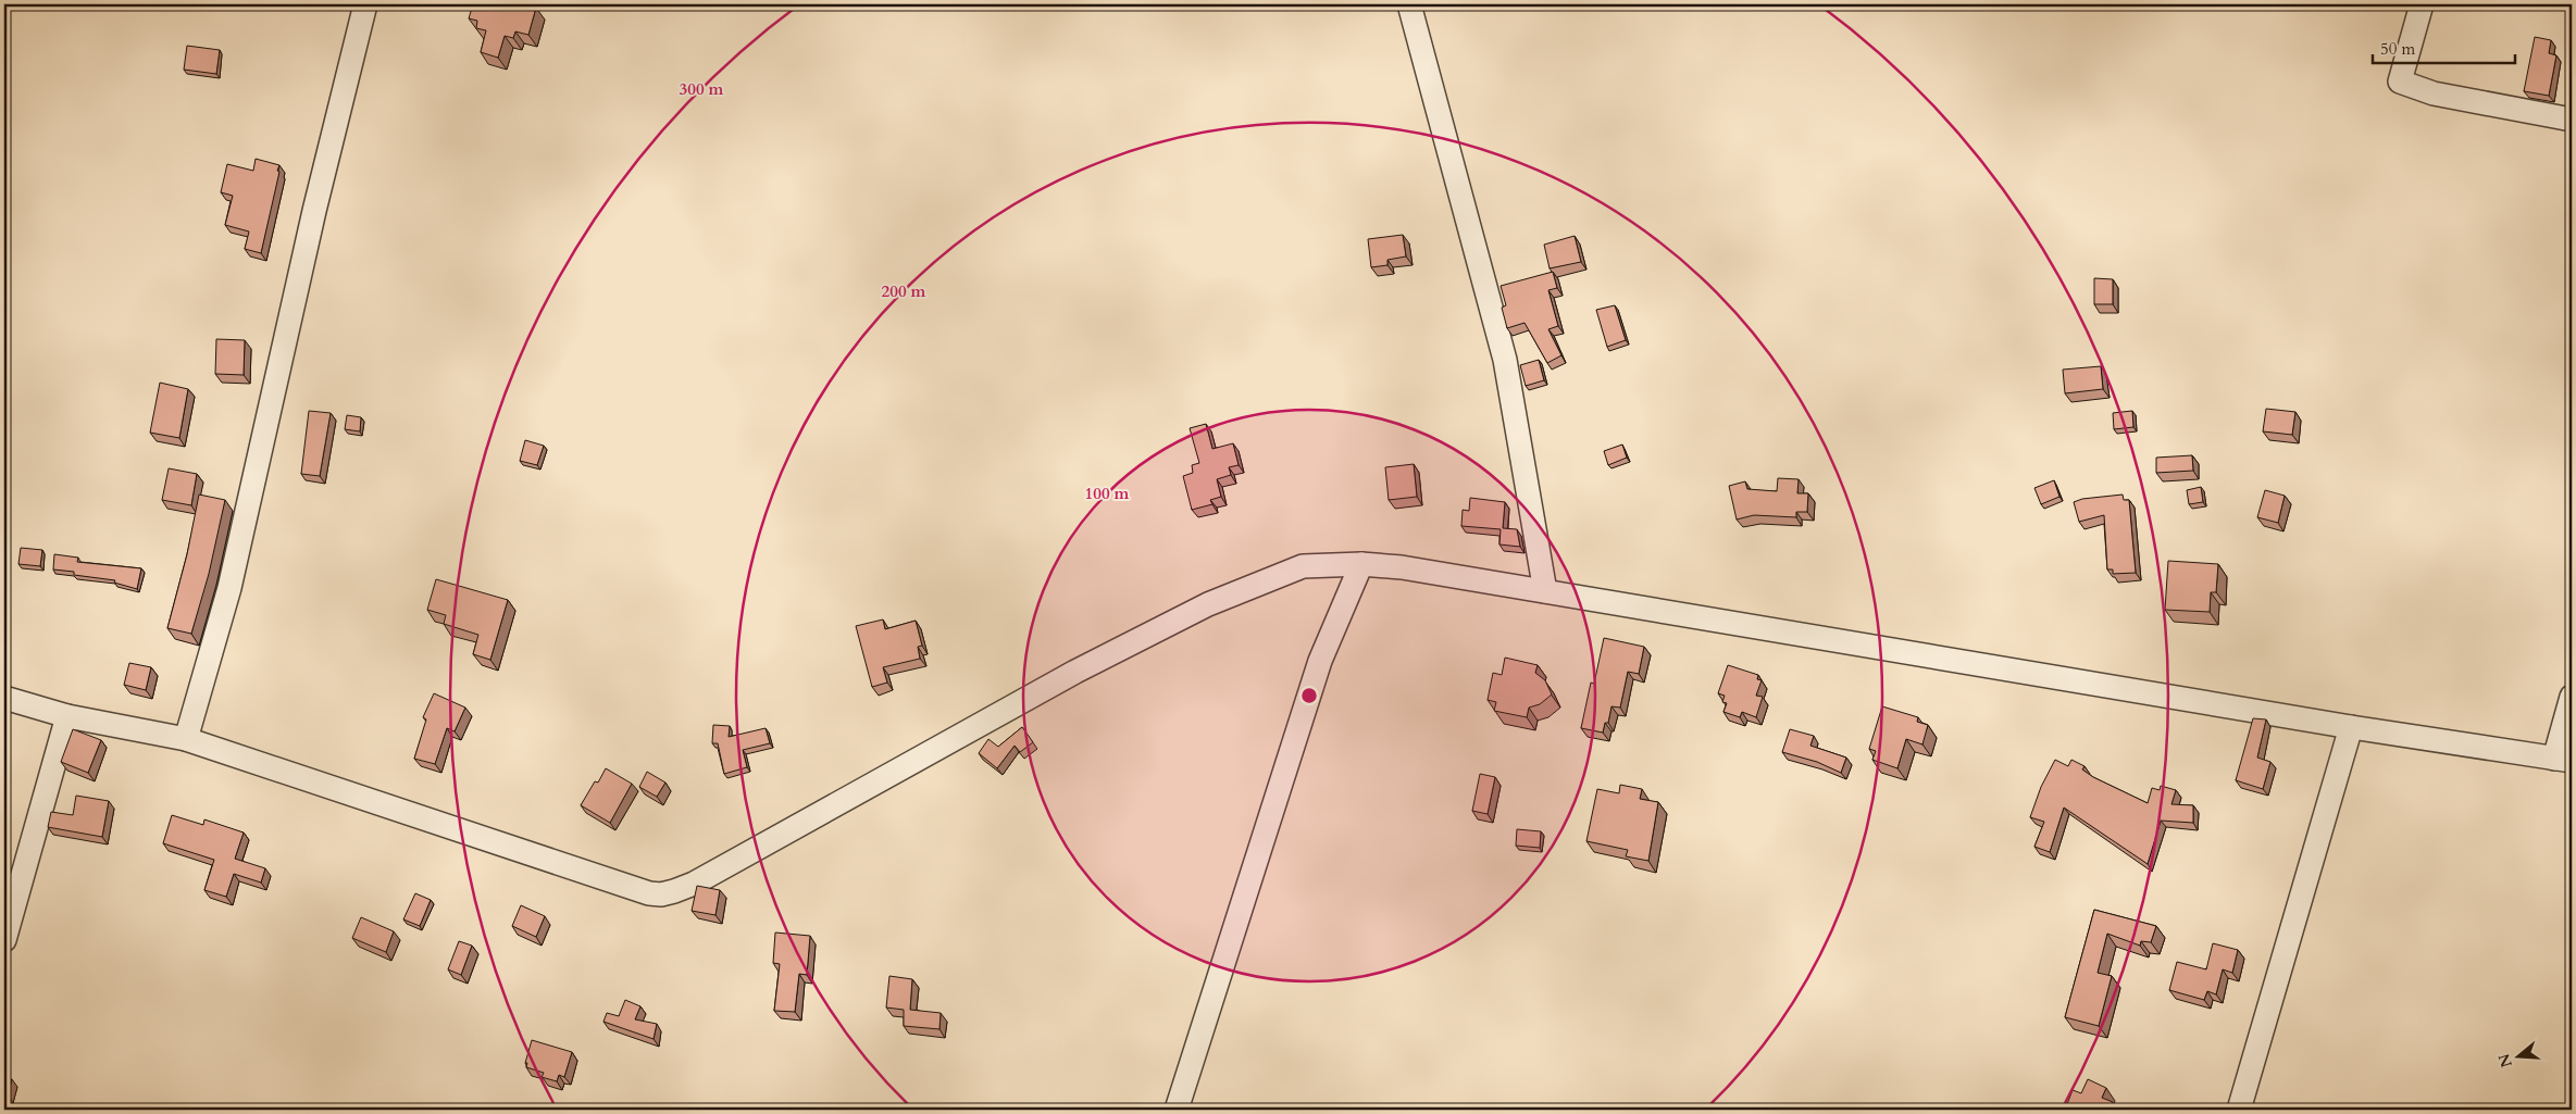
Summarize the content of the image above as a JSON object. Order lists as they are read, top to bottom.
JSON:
{
  "scale_bar": "50 m",
  "north": "left",
  "rings": ["300 m", "200 m", "100 m"]
}
